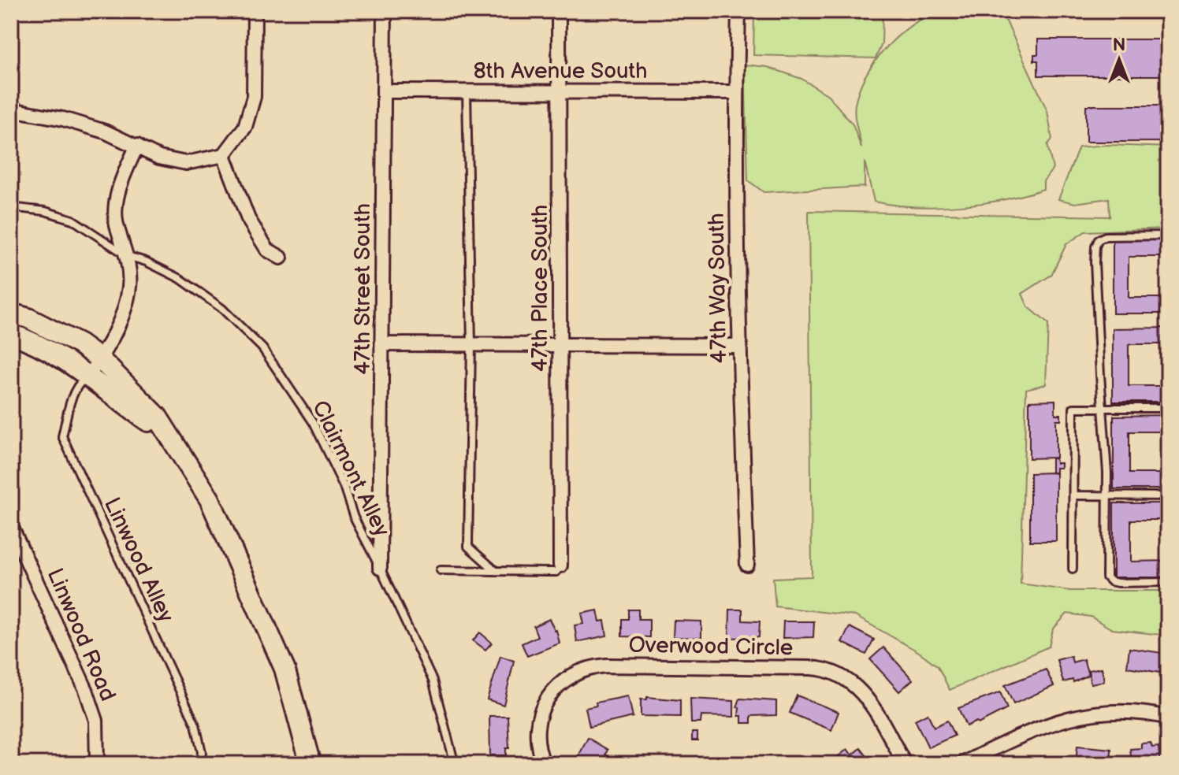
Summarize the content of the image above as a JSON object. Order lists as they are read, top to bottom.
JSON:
{
  "streets": {
    "street": [
      "8th Avenue South",
      "47th Place South",
      "47th Way South",
      "47th Street South",
      "Linwood Road",
      "Overwood Circle"
    ],
    "lane": ["Clairmont Alley", "Linwood Alley"]
  },
  "crossings": [
    ["8th Avenue South", "47th Place South"],
    ["8th Avenue South", "47th Way South"],
    ["8th Avenue South", "47th Street South"],
    ["47th Street South", "Clairmont Alley"]
  ],
  "north": "top"
}
